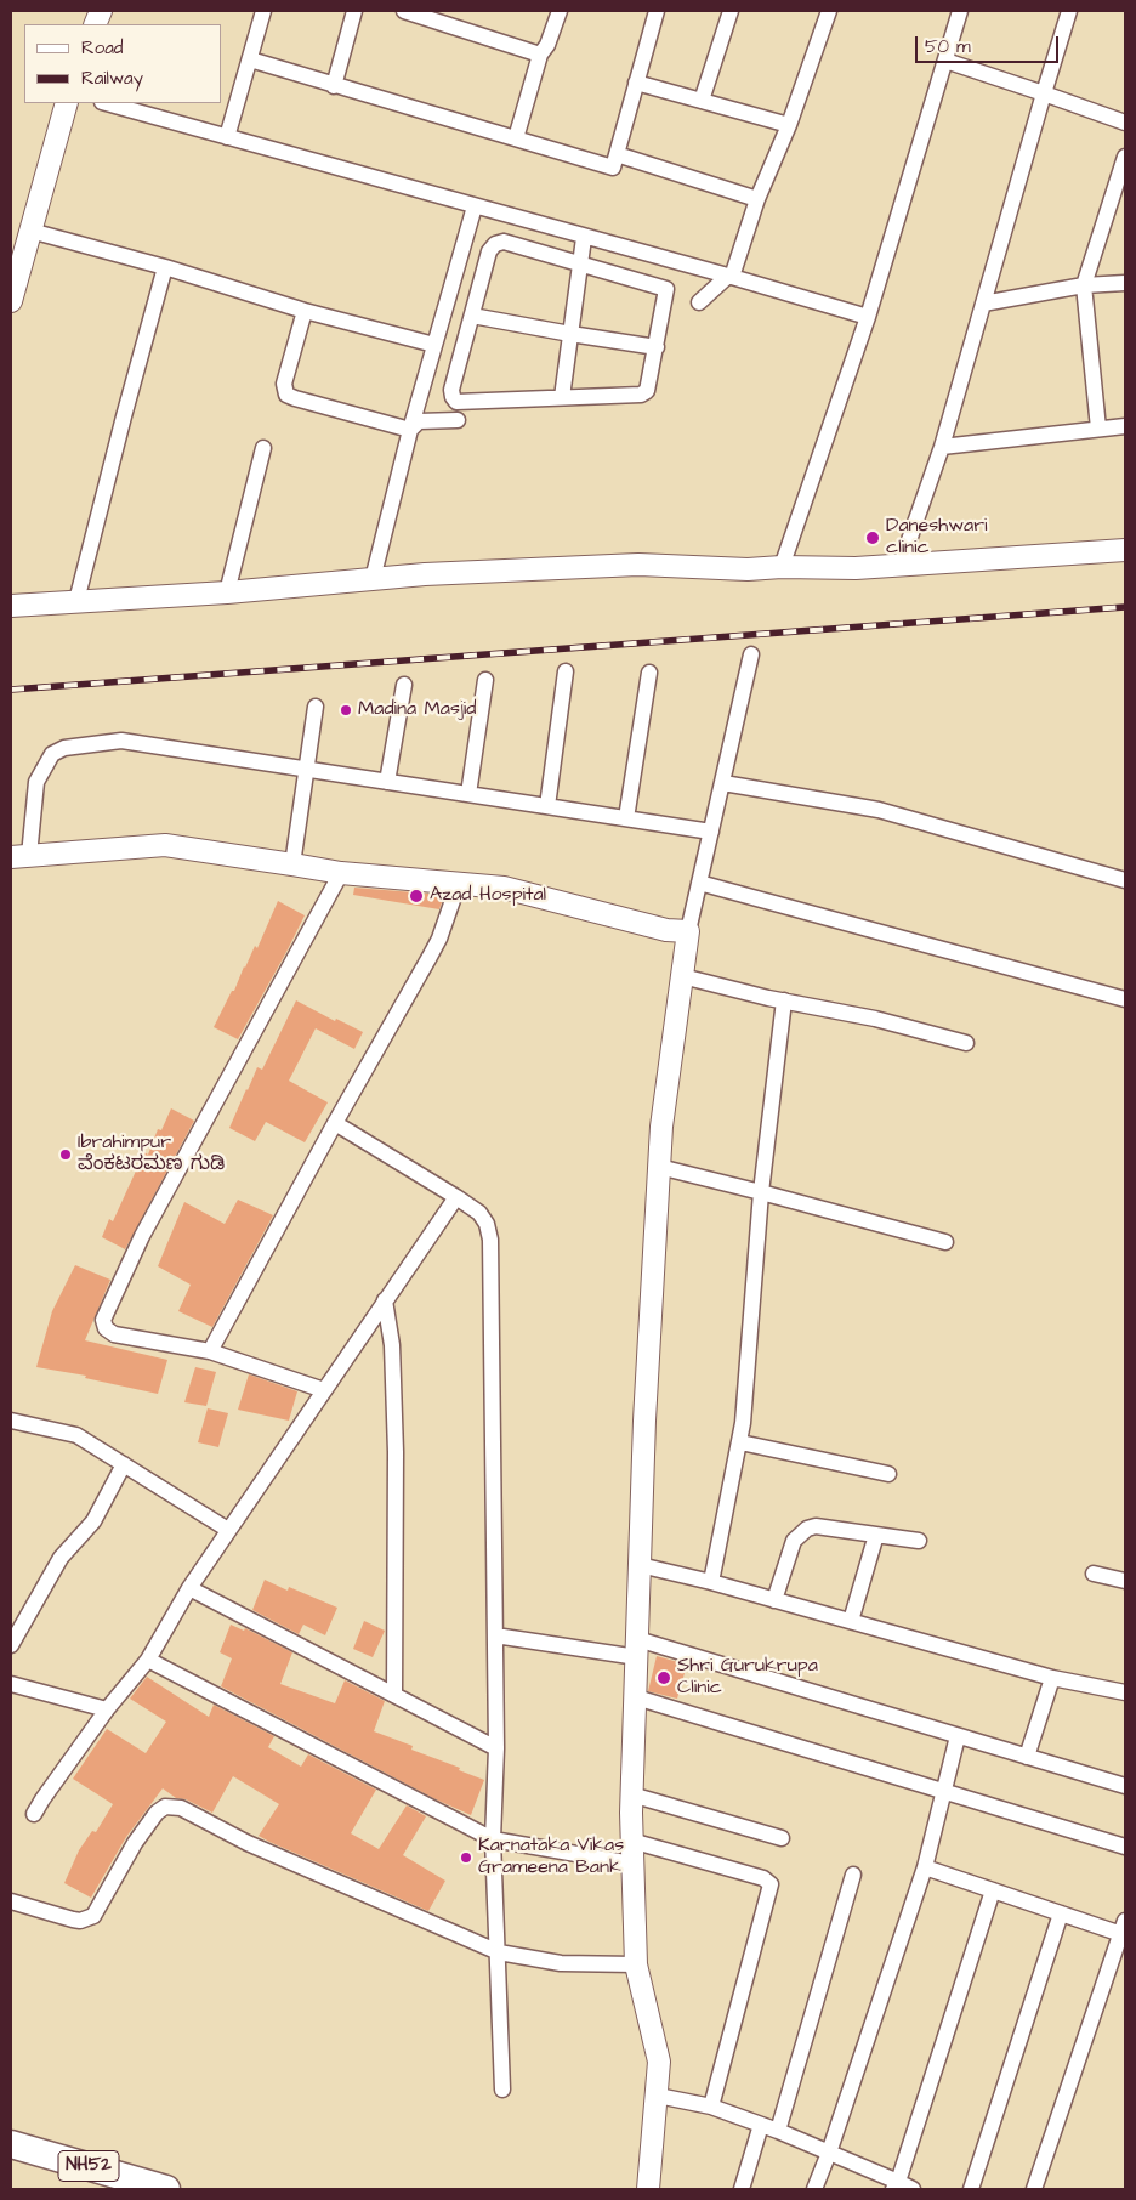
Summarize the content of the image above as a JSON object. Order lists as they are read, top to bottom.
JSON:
{
  "streets": {
    "highway": ["NH52"]
  },
  "places": [
    "Daneshwari clinic",
    "Madina Masjid",
    "Azad Hospital",
    "Ibrahimpur ವೆಂಕಟರಮಣ ಗುಡಿ",
    "Shri Gurukrupa Clinic",
    "Karnataka Vikas Grameena Bank"
  ],
  "legend": ["Road", "Railway"],
  "scale_bar": "50 m"
}
